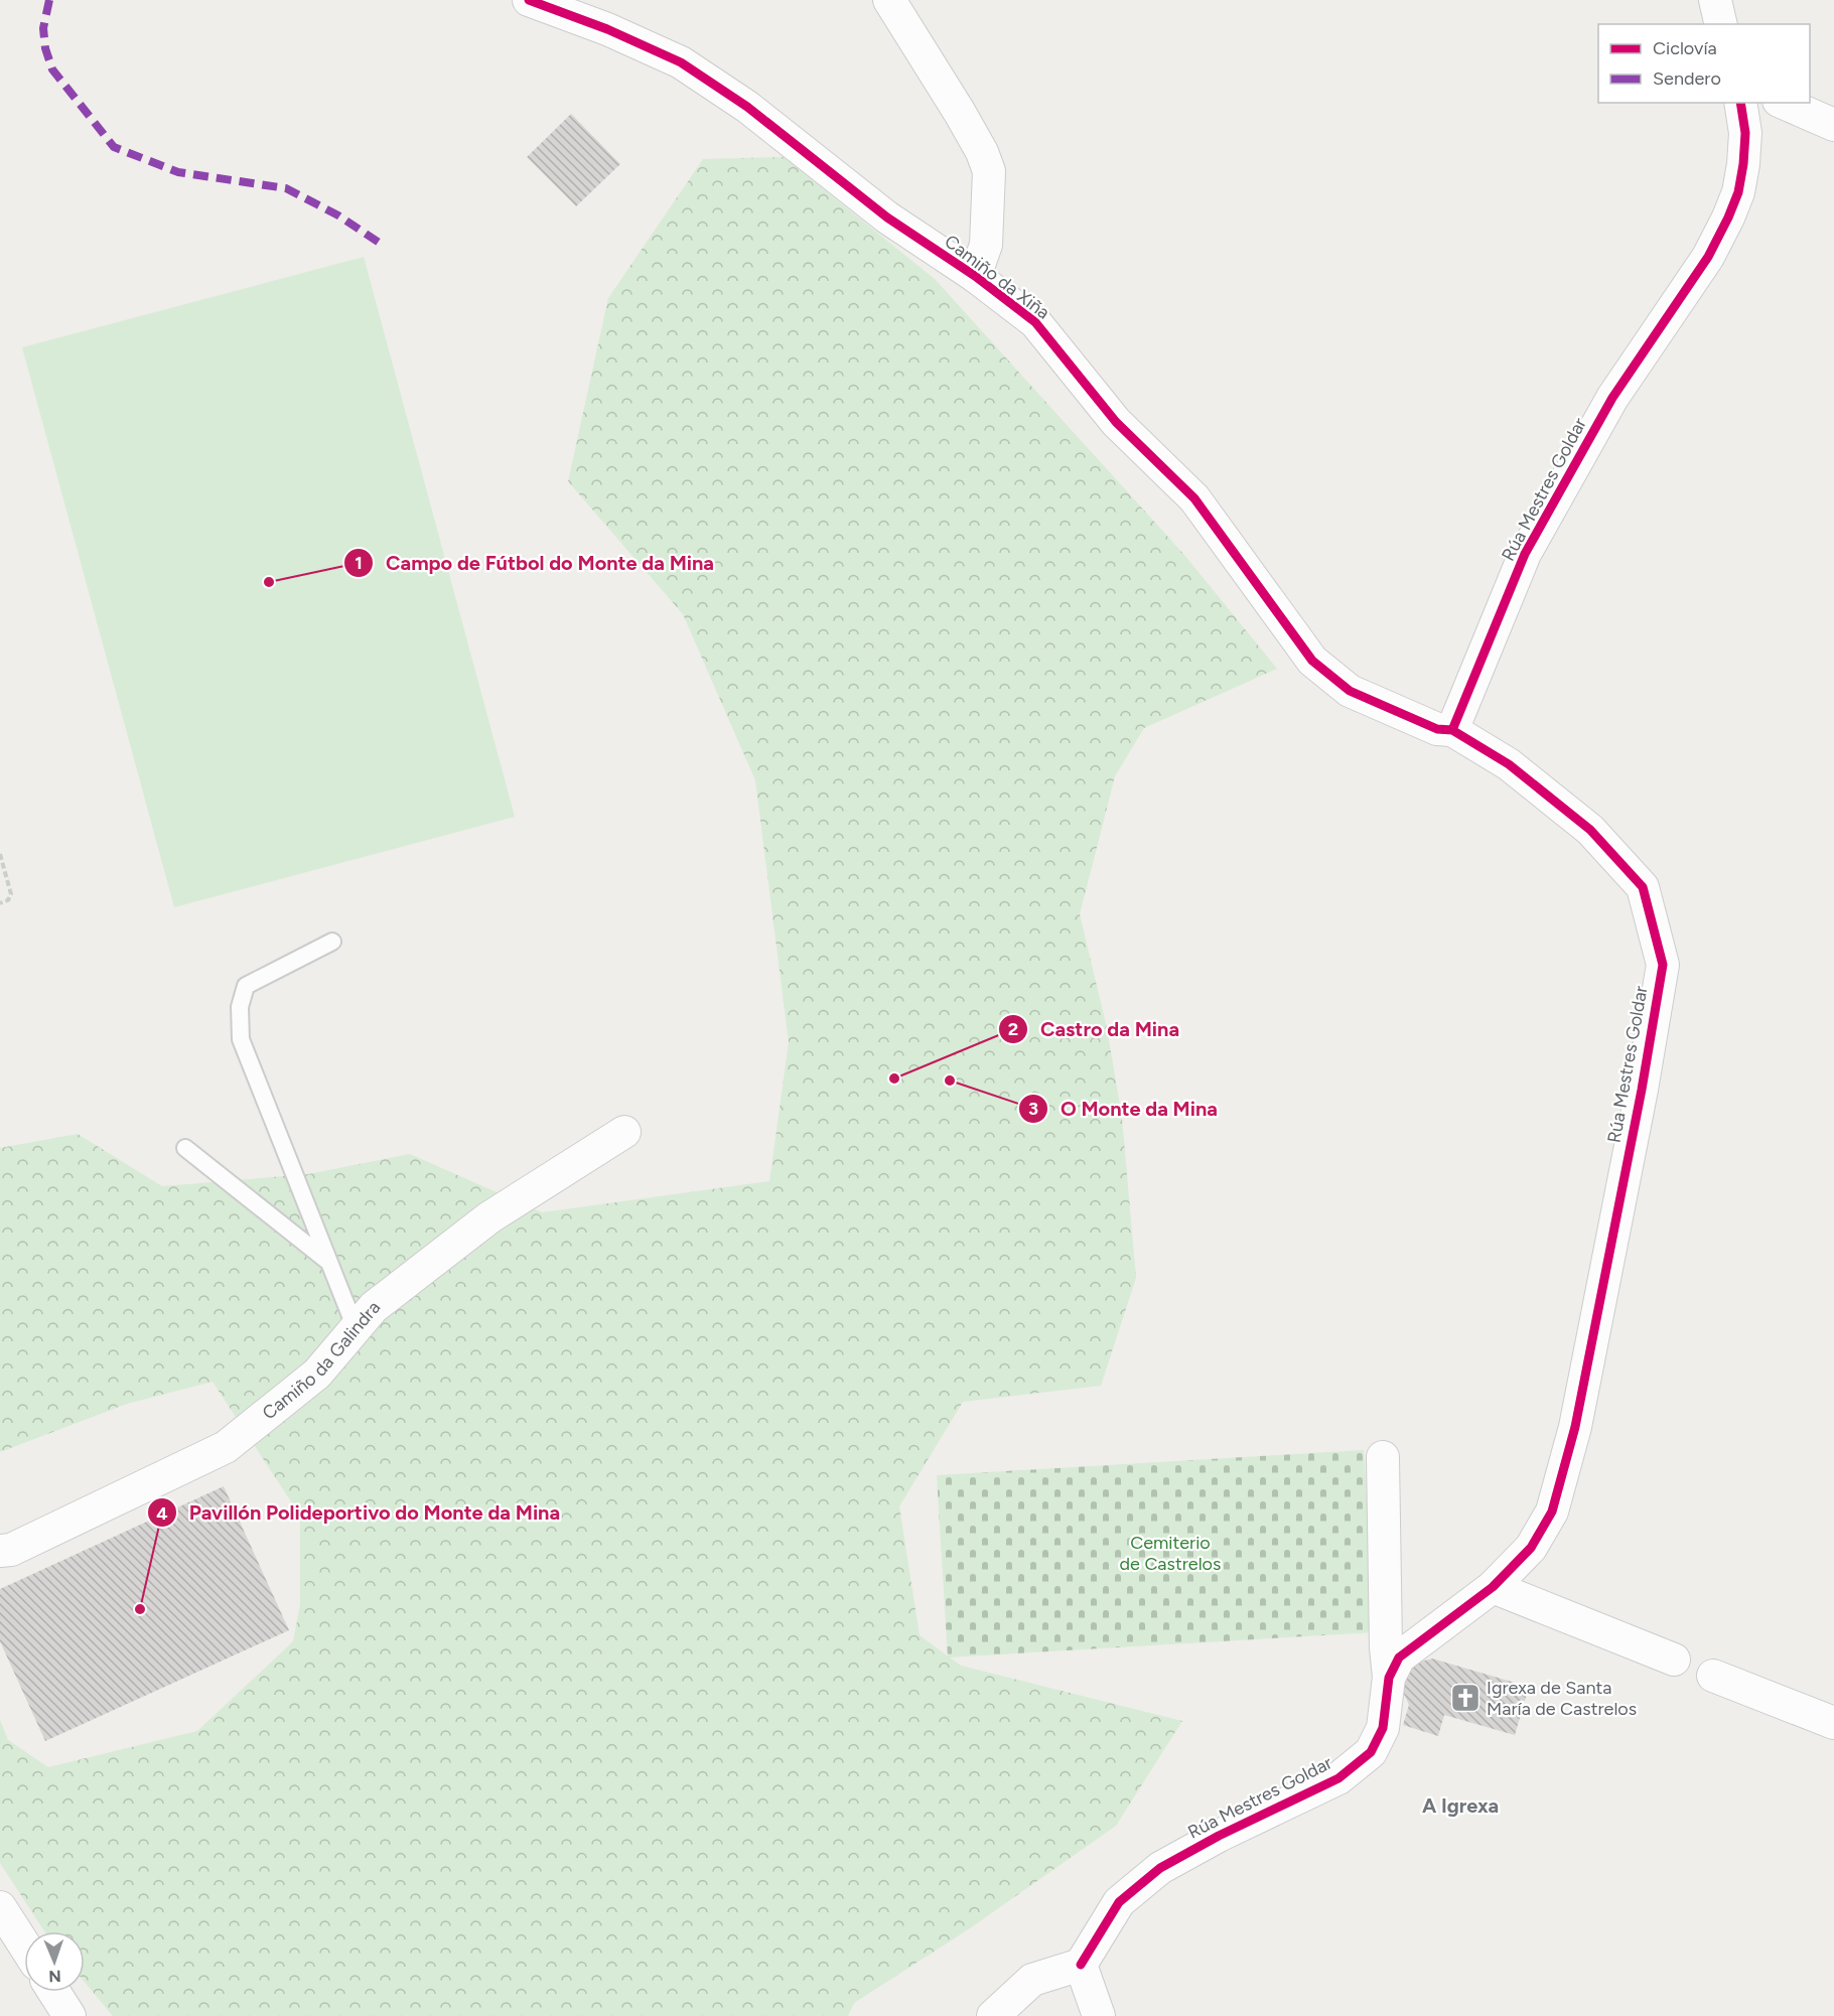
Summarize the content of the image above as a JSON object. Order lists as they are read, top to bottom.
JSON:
{
  "streets": {
    "street": ["Camiño da Xiña", "Rúa Mestres Goldar", "Camiño da Galindra"]
  },
  "crossings": [
    ["Camiño da Xiña", "Rúa Mestres Goldar"]
  ],
  "districts": ["A Igrexa"],
  "parks": ["Cemiterio de Castrelos"],
  "places": {
    "other": [
      "Campo de Fútbol do Monte da Mina",
      "Castro da Mina",
      "O Monte da Mina",
      "Pavillón Polideportivo do Monte da Mina"
    ],
    "church": ["Igrexa de Santa María de Castrelos"]
  },
  "legend": ["Ciclovía", "Sendero"],
  "north": "bottom"
}
